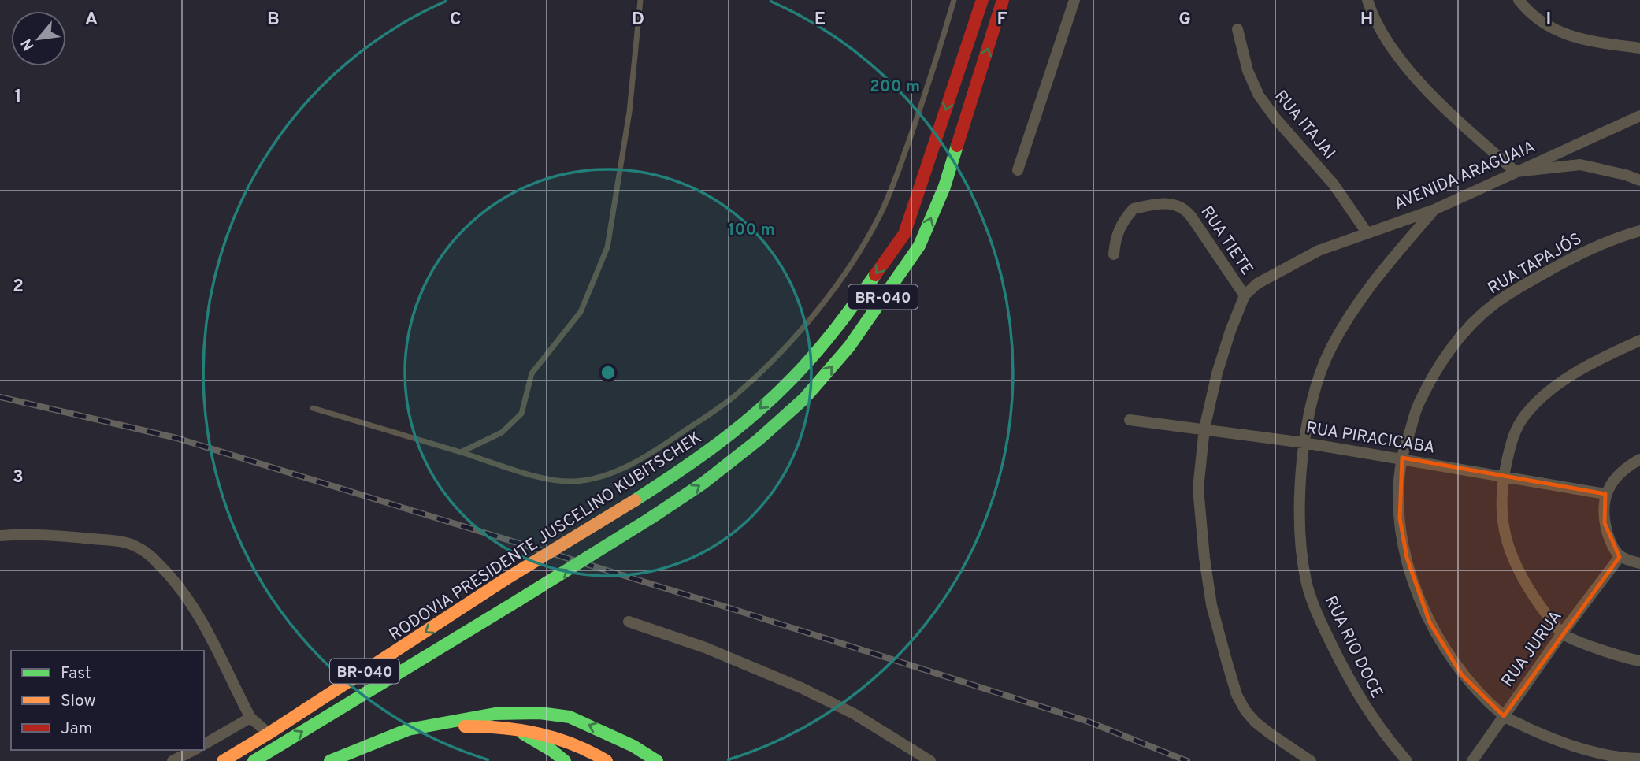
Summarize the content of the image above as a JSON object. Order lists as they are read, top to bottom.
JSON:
{
  "streets": {
    "main road": ["BR-040", "RODOVIA PRESIDENTE JUSCELINO KUBITSCHEK"],
    "street": [
      "RUA ITAJAI",
      "AVENIDA ARAGUAIA",
      "RUA TIETE",
      "RUA TAPAJÓS",
      "RUA PIRACICABA",
      "RUA RIO DOCE",
      "RUA JURUA"
    ]
  },
  "crossings": [
    ["RUA ITAJAI", "AVENIDA ARAGUAIA"],
    ["AVENIDA ARAGUAIA", "RUA TIETE"],
    ["AVENIDA ARAGUAIA", "RUA RIO DOCE"],
    ["RUA TAPAJÓS", "RUA PIRACICABA"],
    ["RUA TAPAJÓS", "RUA JURUA"],
    ["RUA PIRACICABA", "RUA RIO DOCE"]
  ],
  "legend": ["Fast", "Slow", "Jam"],
  "north": "bottom left",
  "grid": {
    "columns": [
      "A",
      "B",
      "C",
      "D",
      "E",
      "F",
      "G",
      "H",
      "I"
    ],
    "rows": ["1", "2", "3"]
  },
  "rings": ["200 m", "100 m"]
}
